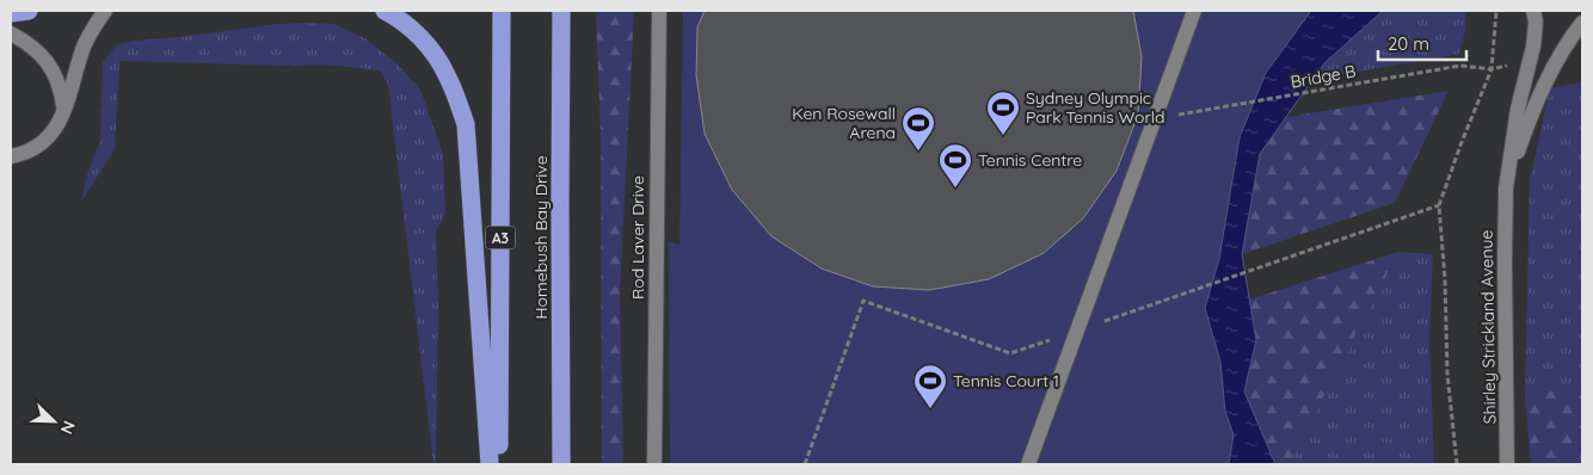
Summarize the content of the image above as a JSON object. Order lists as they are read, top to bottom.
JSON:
{
  "streets": {
    "highway": ["A3", "Homebush Bay Drive"],
    "street": ["Rod Laver Drive", "Shirley Strickland Avenue"],
    "path": ["Bridge B"]
  },
  "places": {
    "sports": [
      "Sydney Olympic Park Tennis World",
      "Ken Rosewall Arena",
      "Tennis Centre",
      "Tennis Court 1"
    ]
  },
  "scale_bar": "20 m",
  "north": "bottom right"
}
